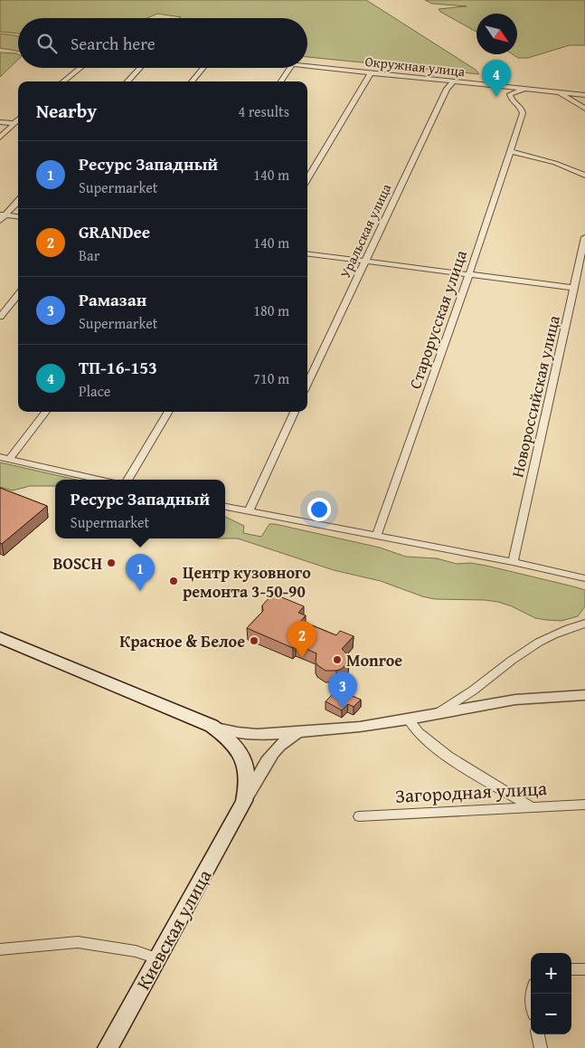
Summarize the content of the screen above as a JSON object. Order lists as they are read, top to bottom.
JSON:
{
  "streets": {
    "main road": ["Киевская улица"],
    "street": [
      "Окружная улица",
      "Уральская улица",
      "Старорусская улица",
      "Новороссийская улица",
      "Загородная улица"
    ]
  },
  "crossings": [
    ["Окружная улица", "Уральская улица"],
    ["Окружная улица", "Старорусская улица"]
  ],
  "places": [
    "BOSCH",
    "Центр кузовного ремонта 3-50-90",
    "Красное & Белое",
    "Monroe"
  ],
  "north": "bottom right",
  "page": {
    "search": "Search here",
    "pins": [
      "4",
      "1",
      "2",
      "3"
    ],
    "heading": ["Nearby", "4 results"],
    "list": [
      {
        "mark": "1",
        "name": "Ресурс Западный",
        "note": "Supermarket",
        "value": "140 m"
      },
      {
        "mark": "2",
        "name": "GRANDee",
        "note": "Bar",
        "value": "140 m"
      },
      {
        "mark": "3",
        "name": "Рамазан",
        "note": "Supermarket",
        "value": "180 m"
      },
      {
        "mark": "4",
        "name": "ТП-16-153",
        "note": "Place",
        "value": "710 m"
      }
    ],
    "popup": ["Ресурс Западный", "Supermarket"],
    "map_buttons": ["+", "−"]
  }
}
